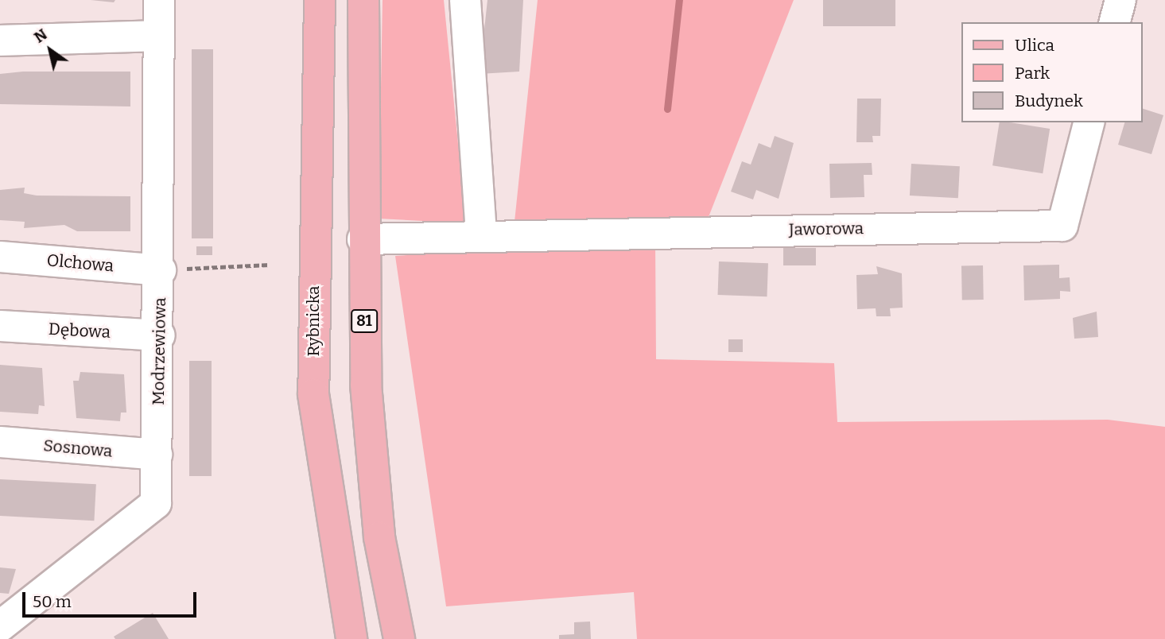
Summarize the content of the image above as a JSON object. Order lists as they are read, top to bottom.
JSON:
{
  "streets": {
    "main road": ["Rybnicka", "81"],
    "street": [
      "Jaworowa",
      "Olchowa",
      "Dębowa",
      "Modrzewiowa",
      "Sosnowa"
    ]
  },
  "crossings": [
    ["Olchowa", "Modrzewiowa"],
    ["Dębowa", "Modrzewiowa"],
    ["Modrzewiowa", "Sosnowa"]
  ],
  "legend": ["Ulica", "Park", "Budynek"],
  "scale_bar": "50 m",
  "north": "top left"
}
